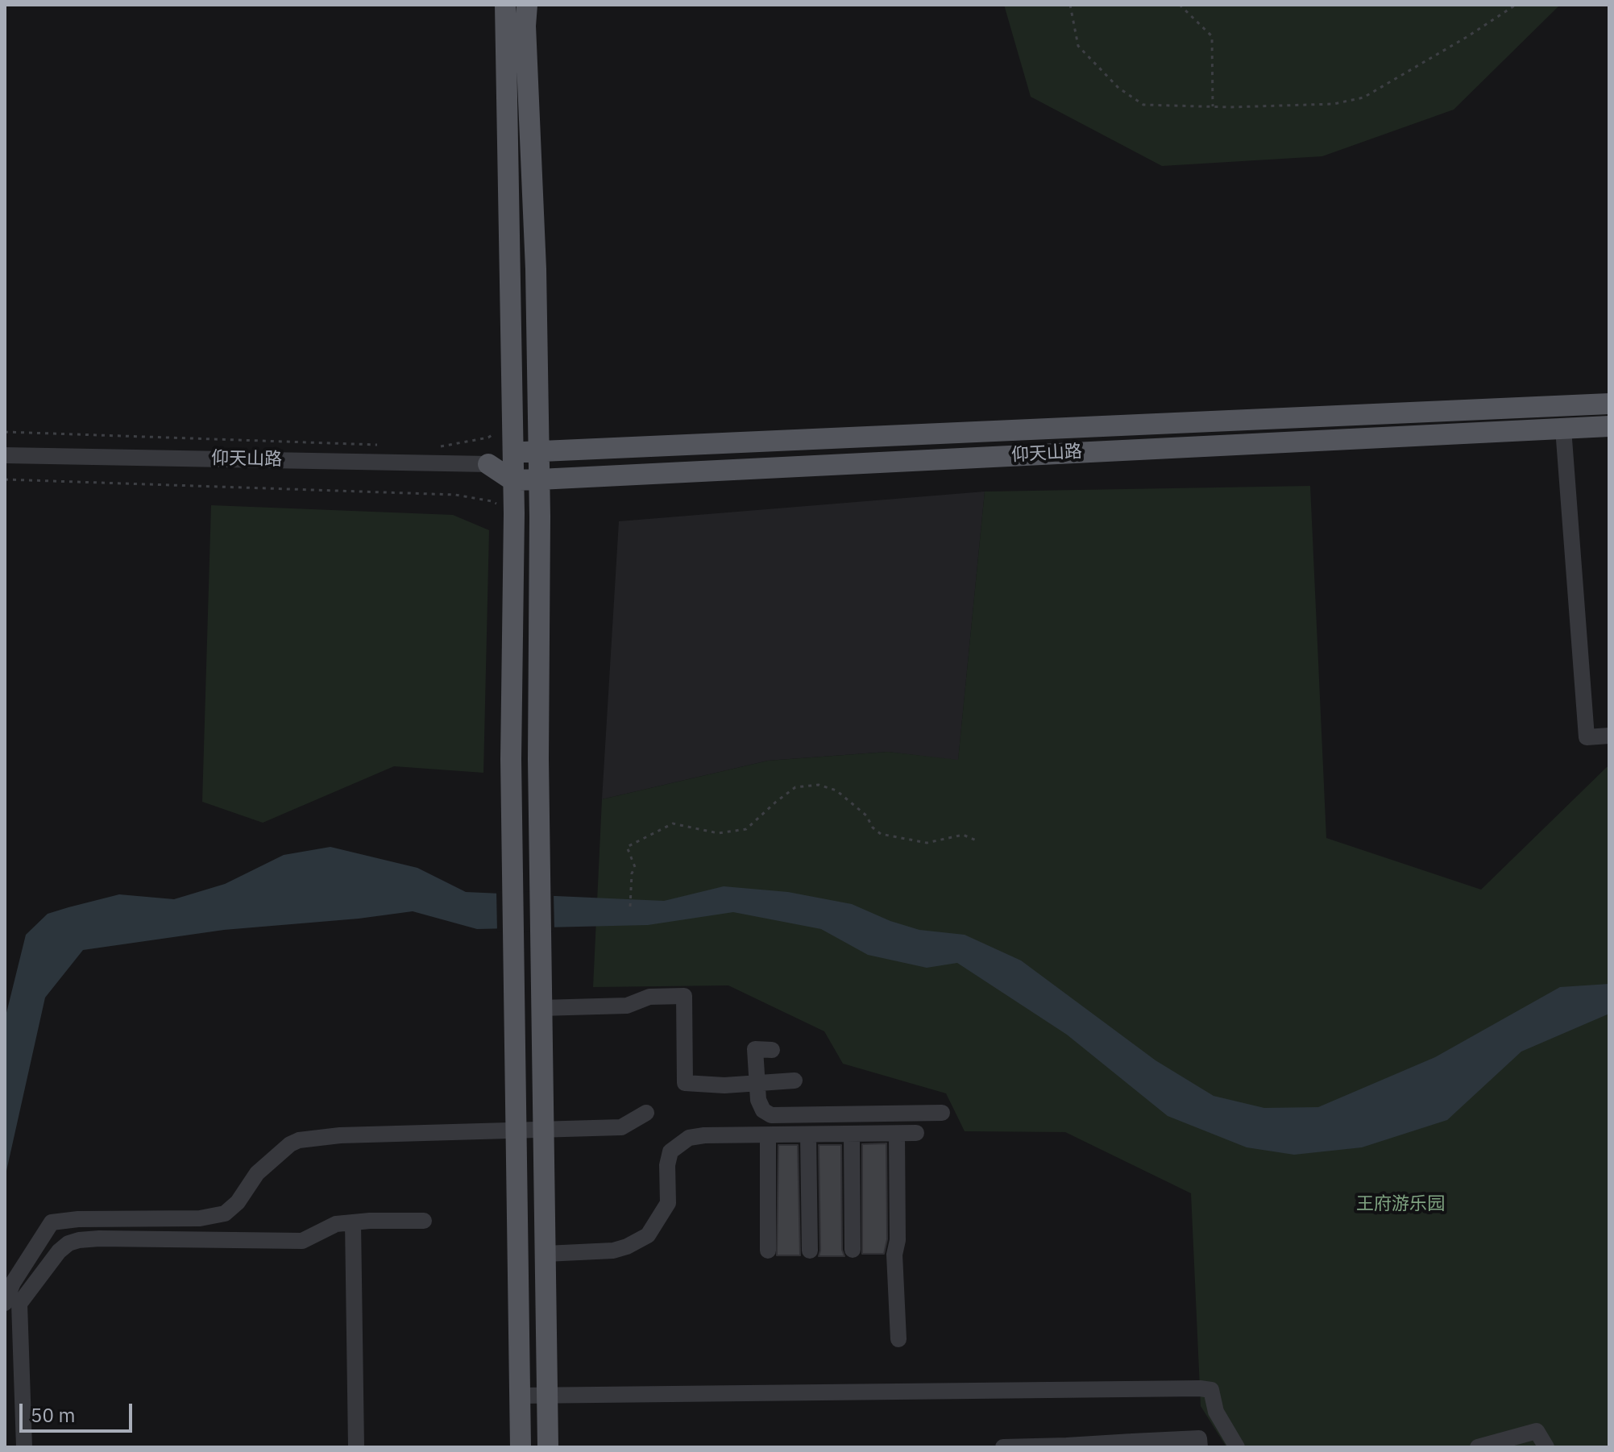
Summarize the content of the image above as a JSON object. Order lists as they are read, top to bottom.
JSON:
{
  "streets": {
    "main road": ["仰天山路"]
  },
  "parks": ["王府游乐园"],
  "scale_bar": "50 m"
}
